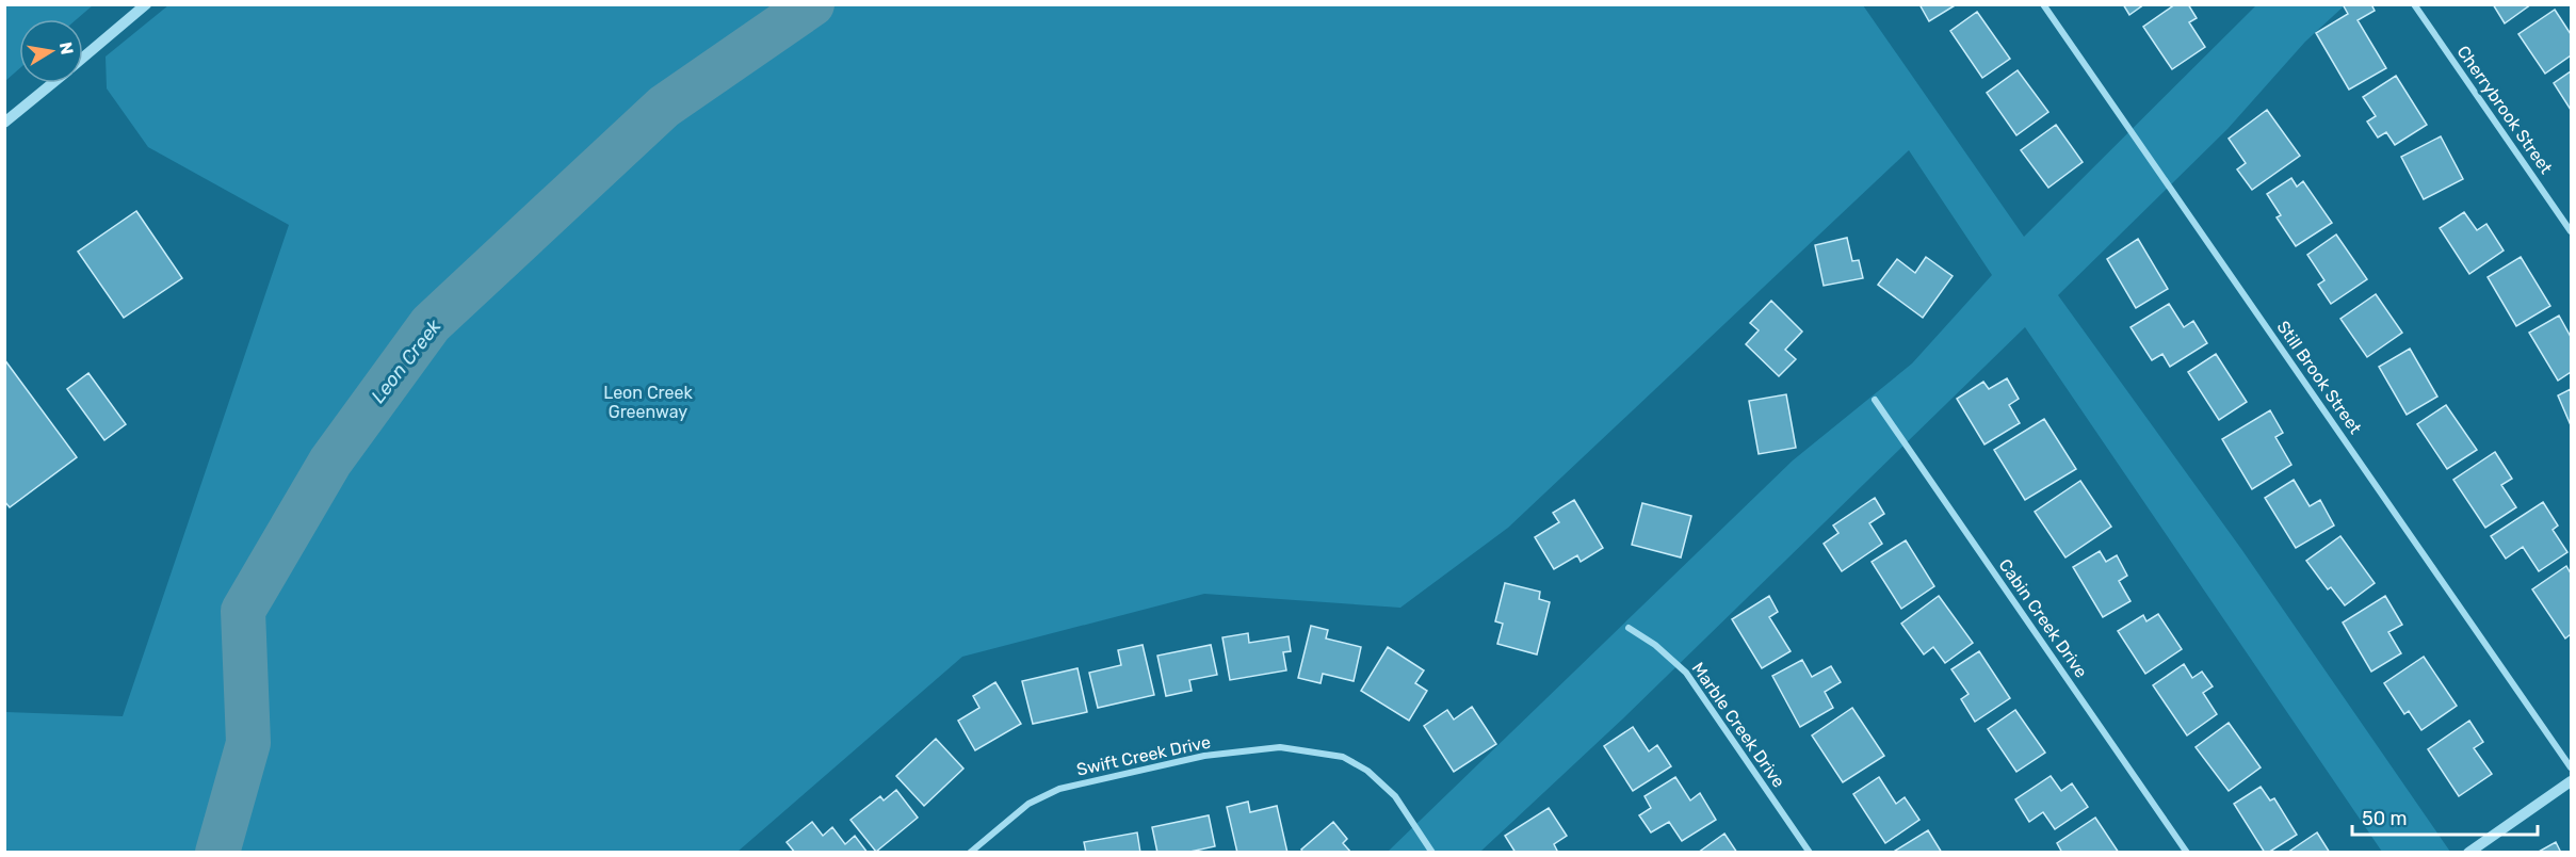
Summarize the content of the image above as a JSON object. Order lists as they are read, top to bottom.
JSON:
{
  "streets": {
    "street": [
      "Cherrybrook Street",
      "Still Brook Street",
      "Cabin Creek Drive",
      "Marble Creek Drive",
      "Swift Creek Drive"
    ]
  },
  "water": ["Leon Creek"],
  "parks": ["Leon Creek Greenway"],
  "scale_bar": "50 m",
  "north": "right"
}
